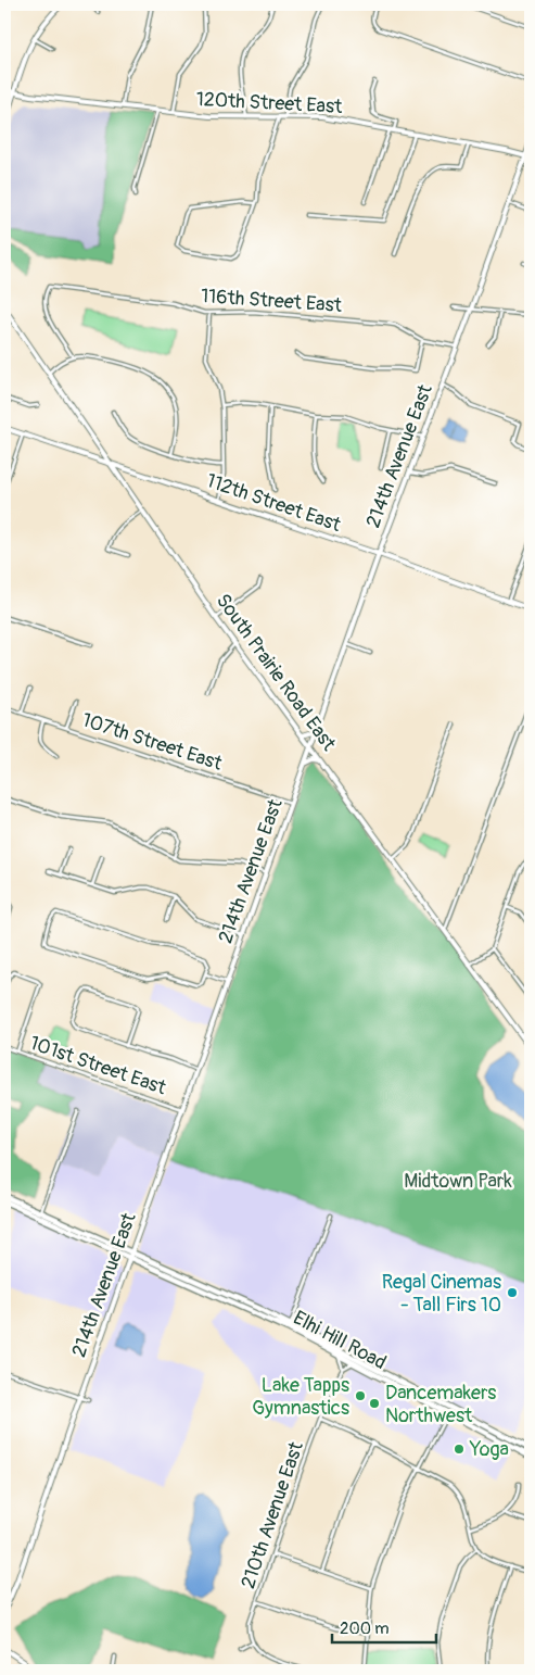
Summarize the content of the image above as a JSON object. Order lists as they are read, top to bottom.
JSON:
{
  "streets": {
    "main road": ["Elhi Hill Road"],
    "street": [
      "120th Street East",
      "116th Street East",
      "214th Avenue East",
      "112th Street East",
      "South Prairie Road East",
      "107th Street East",
      "101st Street East",
      "210th Avenue East"
    ]
  },
  "crossings": [
    ["120th Street East", "214th Avenue East"],
    ["116th Street East", "214th Avenue East"],
    ["214th Avenue East", "112th Street East"],
    ["214th Avenue East", "South Prairie Road East"],
    ["214th Avenue East", "107th Street East"],
    ["214th Avenue East", "101st Street East"],
    ["214th Avenue East", "Elhi Hill Road"],
    ["112th Street East", "South Prairie Road East"]
  ],
  "parks": ["Midtown Park"],
  "places": [
    "Regal Cinemas - Tall Firs 10",
    "Lake Tapps Gymnastics",
    "Dancemakers Northwest",
    "Yoga"
  ],
  "scale_bar": "200 m"
}
